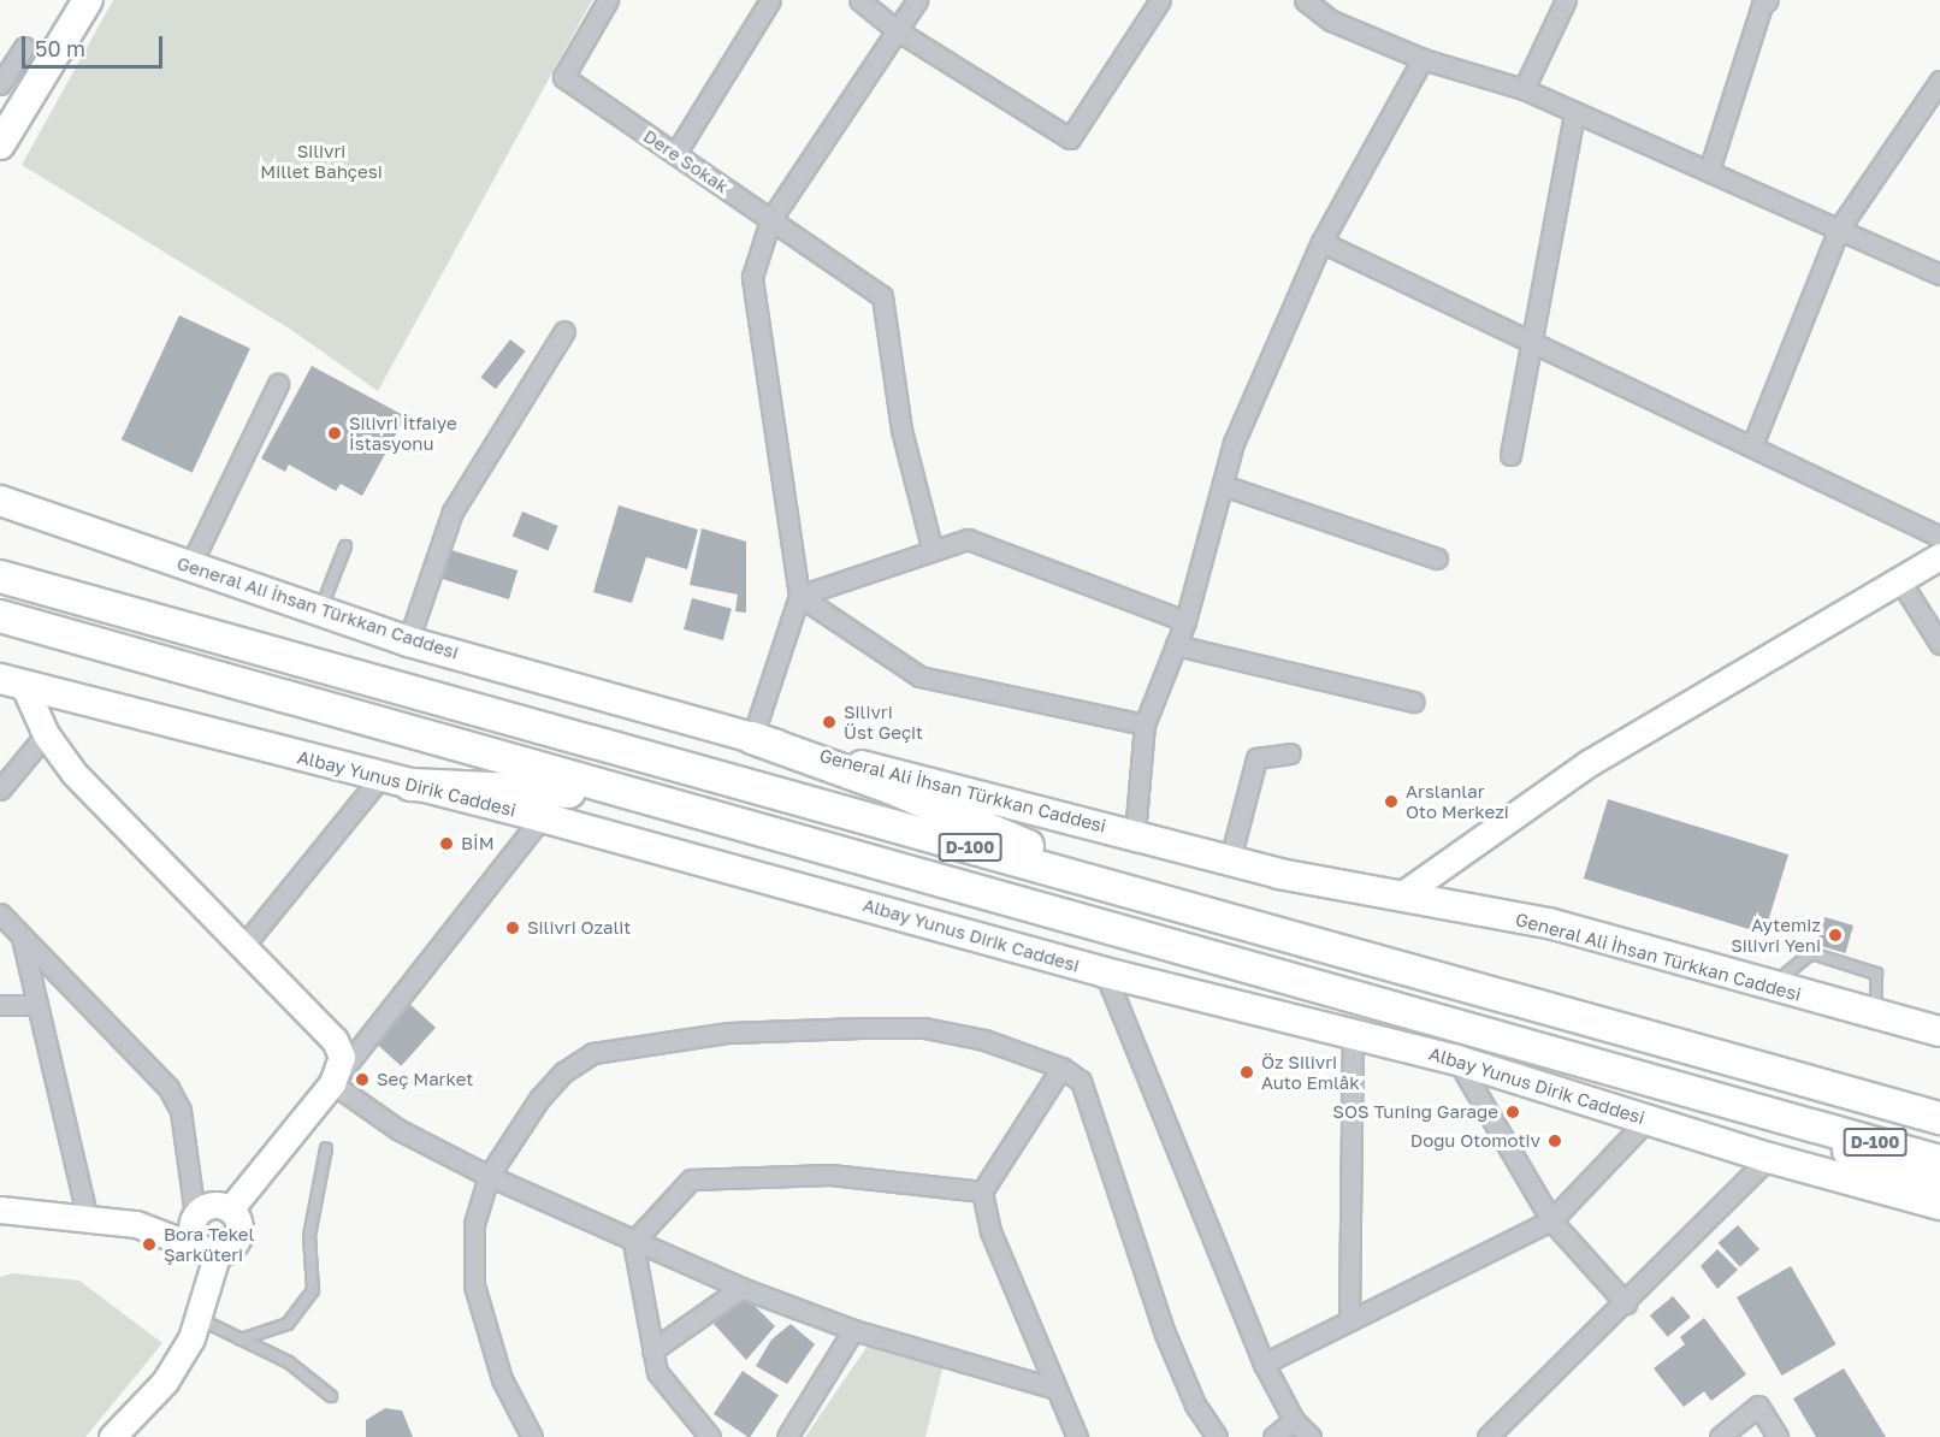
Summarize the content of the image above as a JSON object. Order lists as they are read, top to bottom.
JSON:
{
  "streets": {
    "highway": ["D-100"],
    "main road": ["General Ali İhsan Türkkan Caddesi", "Albay Yunus Dirik Caddesi"],
    "street": ["Dere Sokak"]
  },
  "parks": ["Silivri Millet Bahçesi"],
  "places": [
    "Silivri İtfaiye İstasyonu",
    "Silivri Üst Geçit",
    "Arslanlar Oto Merkezi",
    "BİM",
    "Silivri Ozalit",
    "Aytemiz Silivri Yeni",
    "Öz Silivri Auto Emlâk",
    "Seç Market",
    "SOS Tuning Garage",
    "Doğu Otomotiv",
    "Bora Tekel Şarküteri"
  ],
  "scale_bar": "50 m"
}
